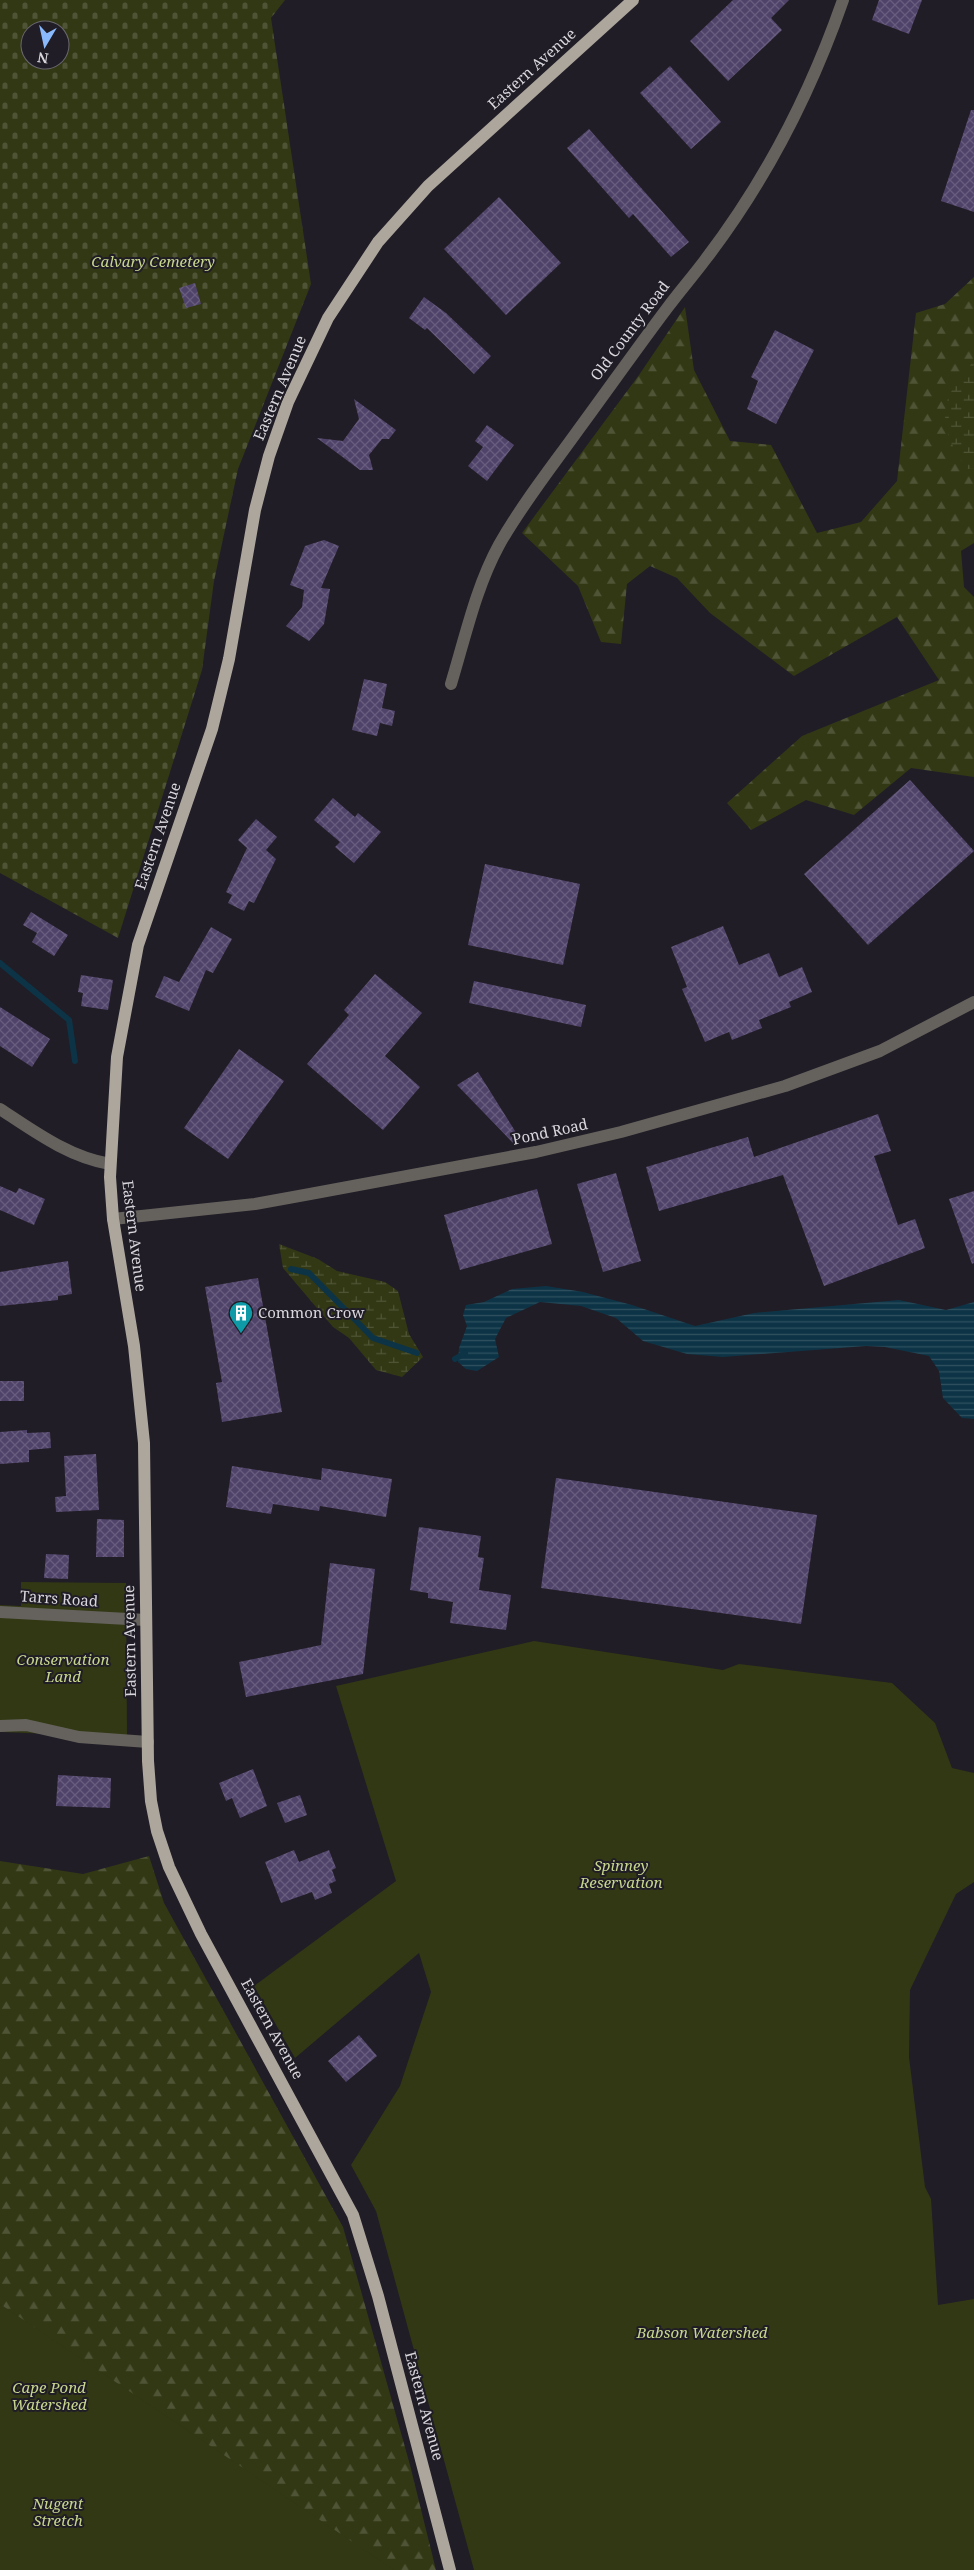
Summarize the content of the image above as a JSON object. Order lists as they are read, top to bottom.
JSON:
{
  "streets": {
    "main road": ["Eastern Avenue"],
    "street": ["Old County Road", "Pond Road", "Tarrs Road"]
  },
  "crossings": [
    ["Eastern Avenue", "Pond Road"],
    ["Eastern Avenue", "Tarrs Road"]
  ],
  "parks": [
    "Calvary Cemetery",
    "Conservation Land",
    "Spinney Reservation",
    "Babson Watershed",
    "Cape Pond Watershed",
    "Nugent Stretch"
  ],
  "places": {
    "building": ["Common Crow"]
  },
  "north": "bottom"
}
